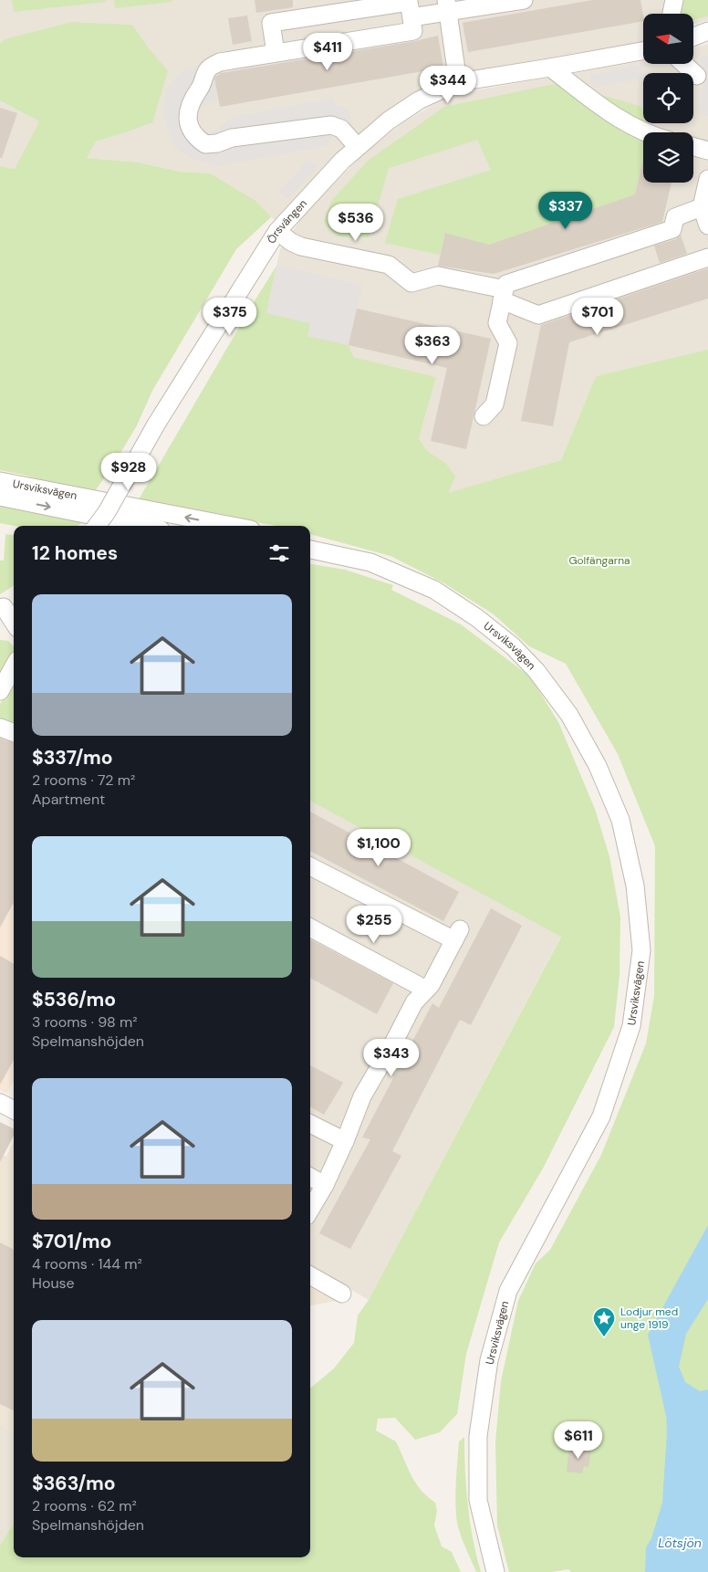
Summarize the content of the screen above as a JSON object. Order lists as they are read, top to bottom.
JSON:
{
  "streets": {
    "street": ["Örsvängen", "Ursviksvägen"]
  },
  "water": ["Lötsjön"],
  "parks": ["Golfängarna"],
  "places": {
    "place": ["Lodjur med unge 1919"]
  },
  "north": "left",
  "page": {
    "price": [
      "$411",
      "$344",
      "$337",
      "$536",
      "$375",
      "$701",
      "$363",
      "$928",
      "$1,100",
      "$255",
      "$343",
      "$611"
    ],
    "heading": "12 homes",
    "list": [
      {
        "name": "$337/mo",
        "note": "2 rooms · 72 m² · Apartment"
      },
      {
        "name": "$536/mo",
        "note": "3 rooms · 98 m² · Spelmanshöjden"
      },
      {
        "name": "$701/mo",
        "note": "4 rooms · 144 m² · House"
      },
      {
        "name": "$363/mo",
        "note": "2 rooms · 62 m² · Spelmanshöjden"
      }
    ]
  }
}
